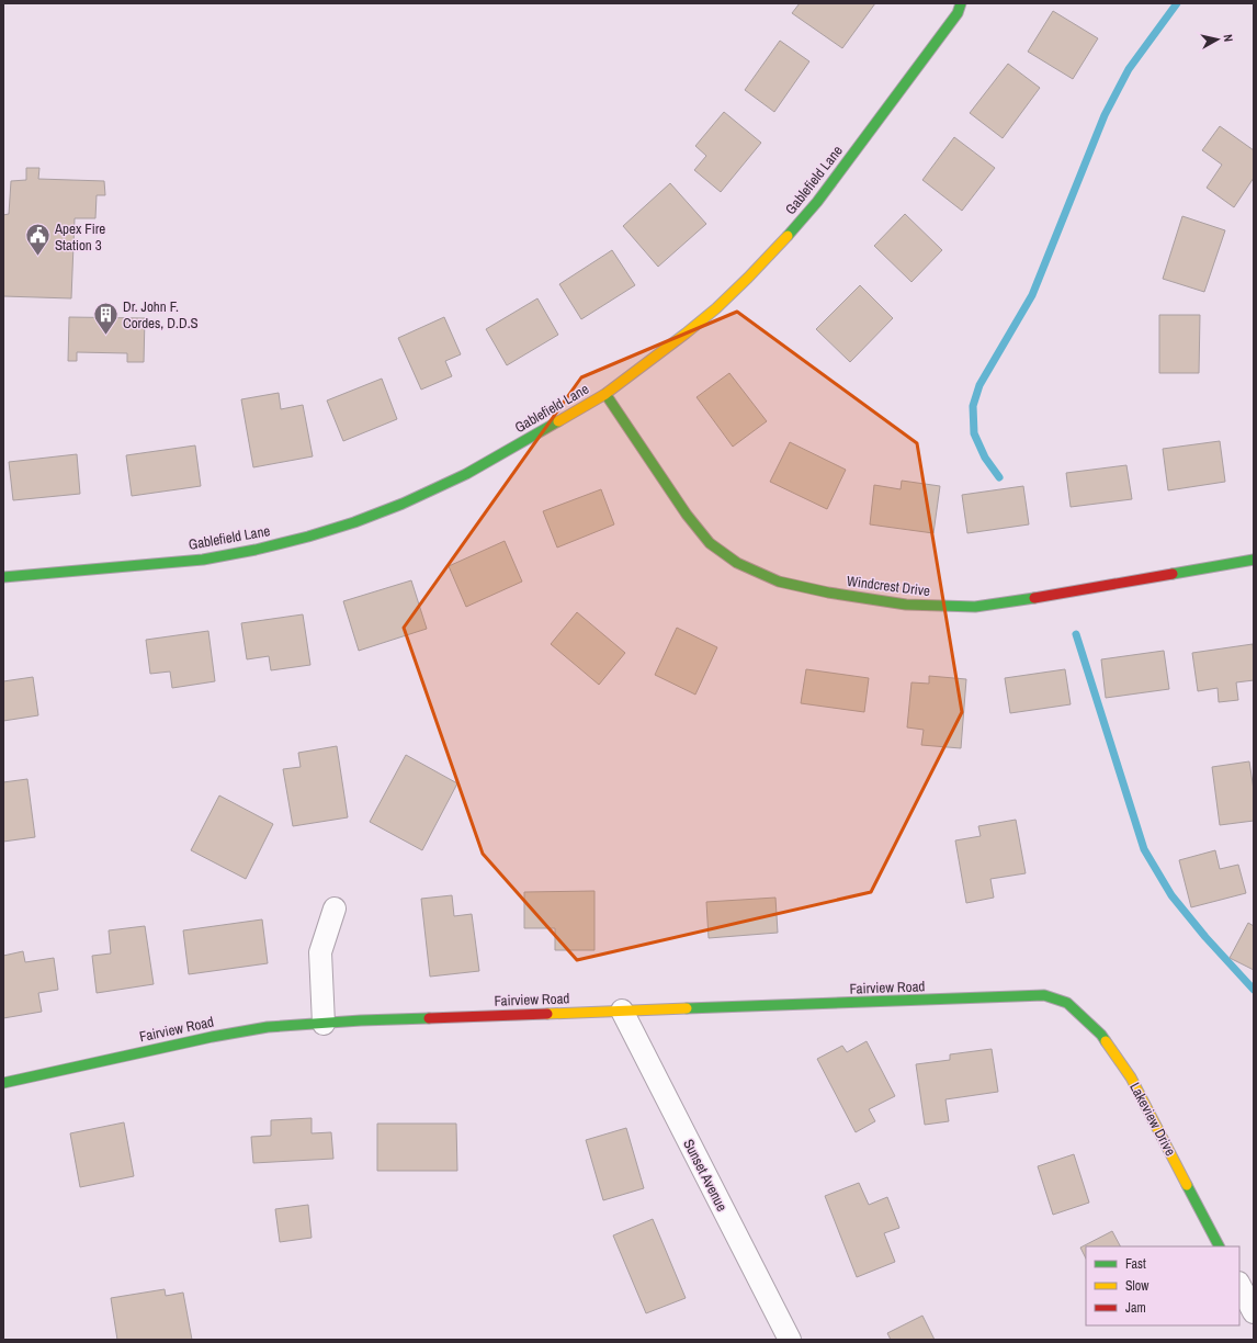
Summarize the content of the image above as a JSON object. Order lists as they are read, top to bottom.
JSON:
{
  "streets": {
    "street": [
      "Gablefield Lane",
      "Windcrest Drive",
      "Fairview Road",
      "Lakeview Drive",
      "Sunset Avenue"
    ]
  },
  "crossings": [
    ["Gablefield Lane", "Windcrest Drive"],
    ["Fairview Road", "Lakeview Drive"],
    ["Fairview Road", "Sunset Avenue"]
  ],
  "places": {
    "public building": ["Apex Fire Station 3"],
    "building": ["Dr. John F. Cordes, D.D.S"]
  },
  "legend": ["Fast", "Slow", "Jam"],
  "north": "right"
}
